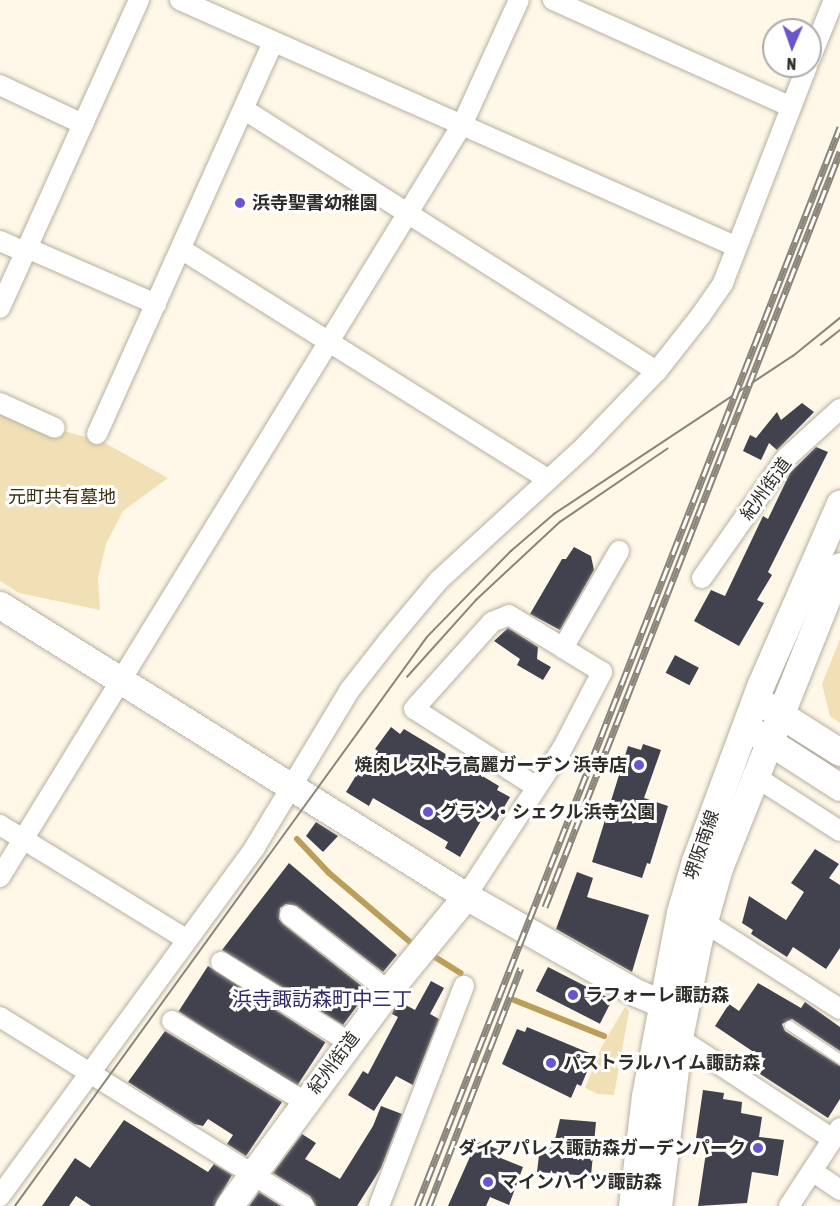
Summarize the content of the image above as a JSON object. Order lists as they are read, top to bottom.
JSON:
{
  "streets": {
    "street": ["紀州街道", "堺阪南線"]
  },
  "districts": ["浜寺諏訪森町中三丁"],
  "parks": ["元町共有墓地"],
  "places": [
    "浜寺聖書幼稚園",
    "焼肉レストラ高麗ガーデン 浜寺店",
    "グラン・シェクル浜寺公園",
    "ラフォーレ諏訪森",
    "パストラルハイム諏訪森",
    "ダイアパレス諏訪森ガーデンパーク",
    "マインハイツ諏訪森"
  ],
  "north": "bottom"
}
